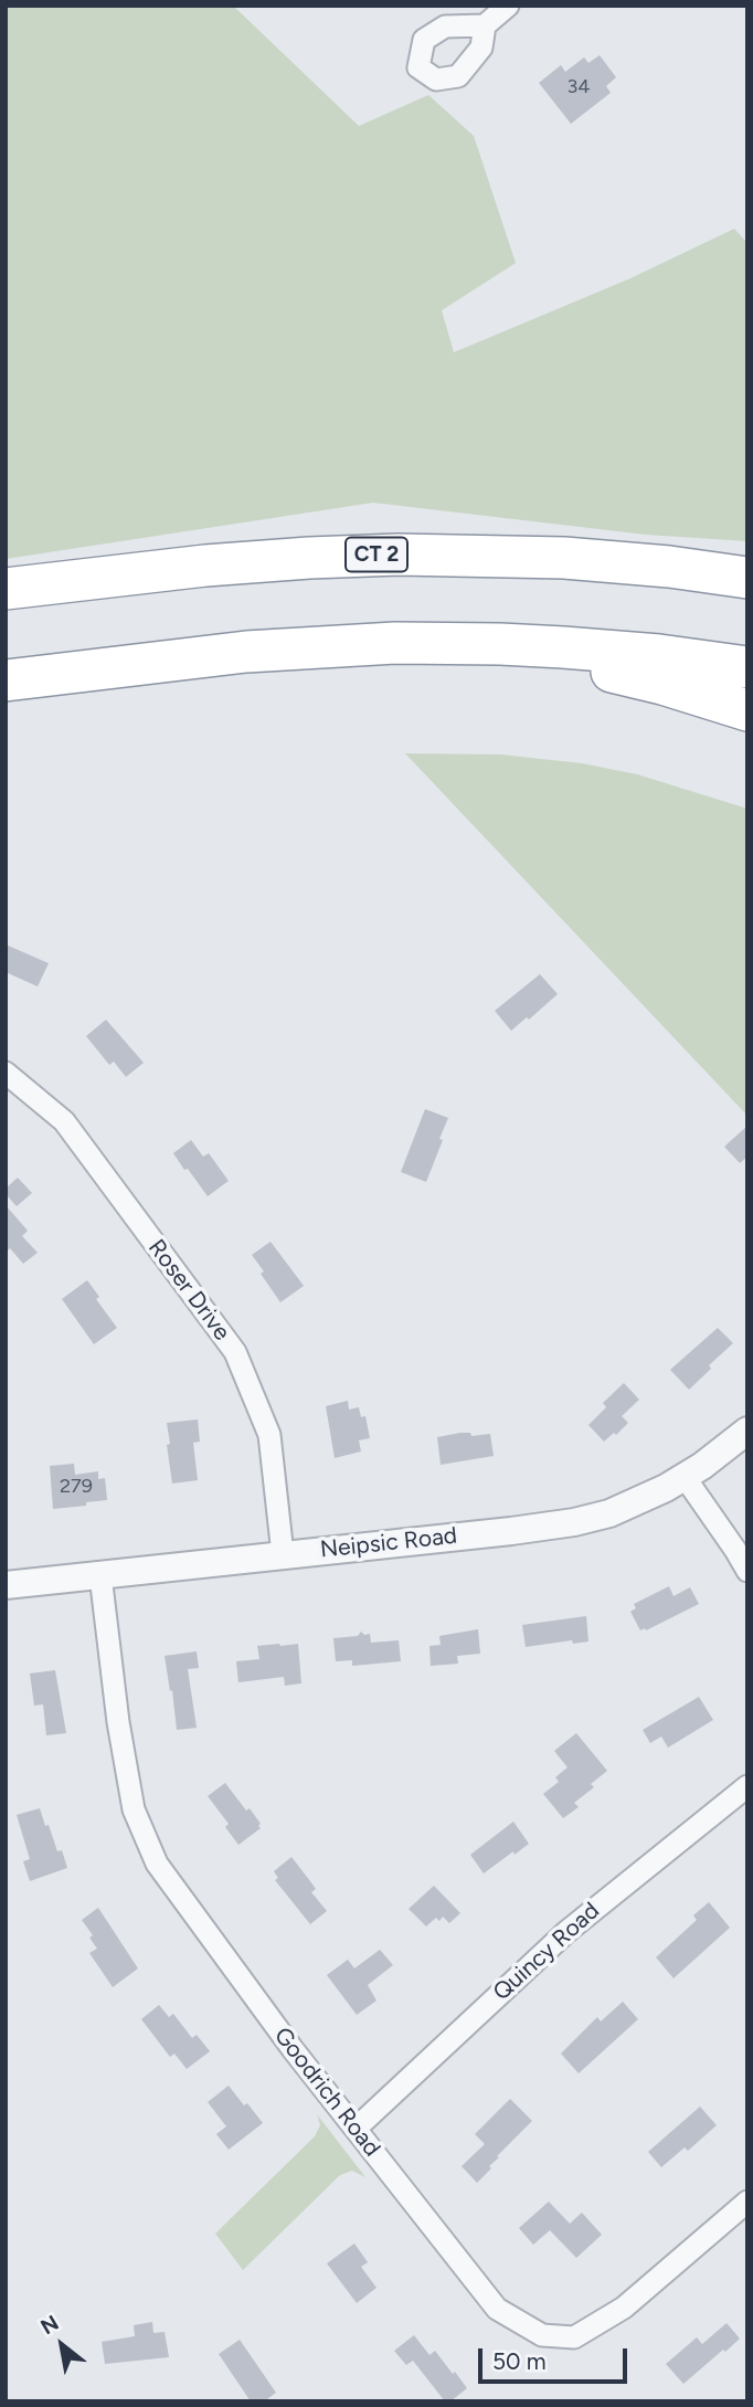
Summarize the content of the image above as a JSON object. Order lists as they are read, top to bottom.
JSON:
{
  "streets": {
    "highway": ["CT 2"],
    "street": [
      "Roser Drive",
      "Neipsic Road",
      "Quincy Road",
      "Goodrich Road"
    ]
  },
  "crossings": [
    ["Roser Drive", "Neipsic Road"],
    ["Neipsic Road", "Goodrich Road"],
    ["Quincy Road", "Goodrich Road"]
  ],
  "house_numbers": ["34", "279"],
  "scale_bar": "50 m",
  "north": "top left"
}
